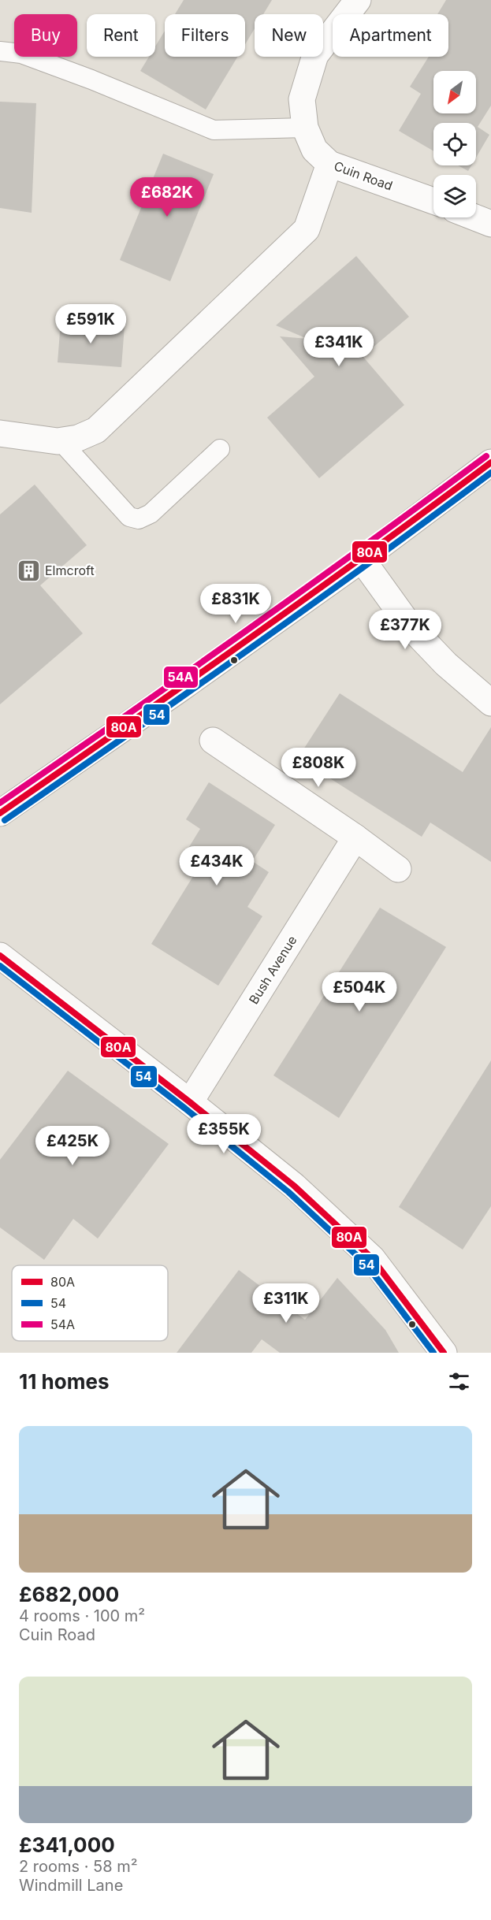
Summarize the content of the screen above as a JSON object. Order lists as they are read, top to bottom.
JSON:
{
  "streets": {
    "street": ["Cuin Road", "Bush Avenue"]
  },
  "places": {
    "building": ["Elmcroft"]
  },
  "lines": ["transit line 54A", "transit line 80A", "transit line 54"],
  "legend": ["80A", "54", "54A"],
  "north": "bottom left",
  "page": {
    "chip": [
      "Buy",
      "Rent",
      "Filters",
      "New",
      "Apartment"
    ],
    "price": [
      "£682K",
      "£591K",
      "£341K",
      "£831K",
      "£377K",
      "£808K",
      "£434K",
      "£504K",
      "£355K",
      "£425K",
      "£311K"
    ],
    "heading": "11 homes",
    "list": [
      {
        "name": "£682,000",
        "note": "4 rooms · 100 m² · Cuin Road"
      },
      {
        "name": "£341,000",
        "note": "2 rooms · 58 m² · Windmill Lane"
      }
    ]
  }
}
